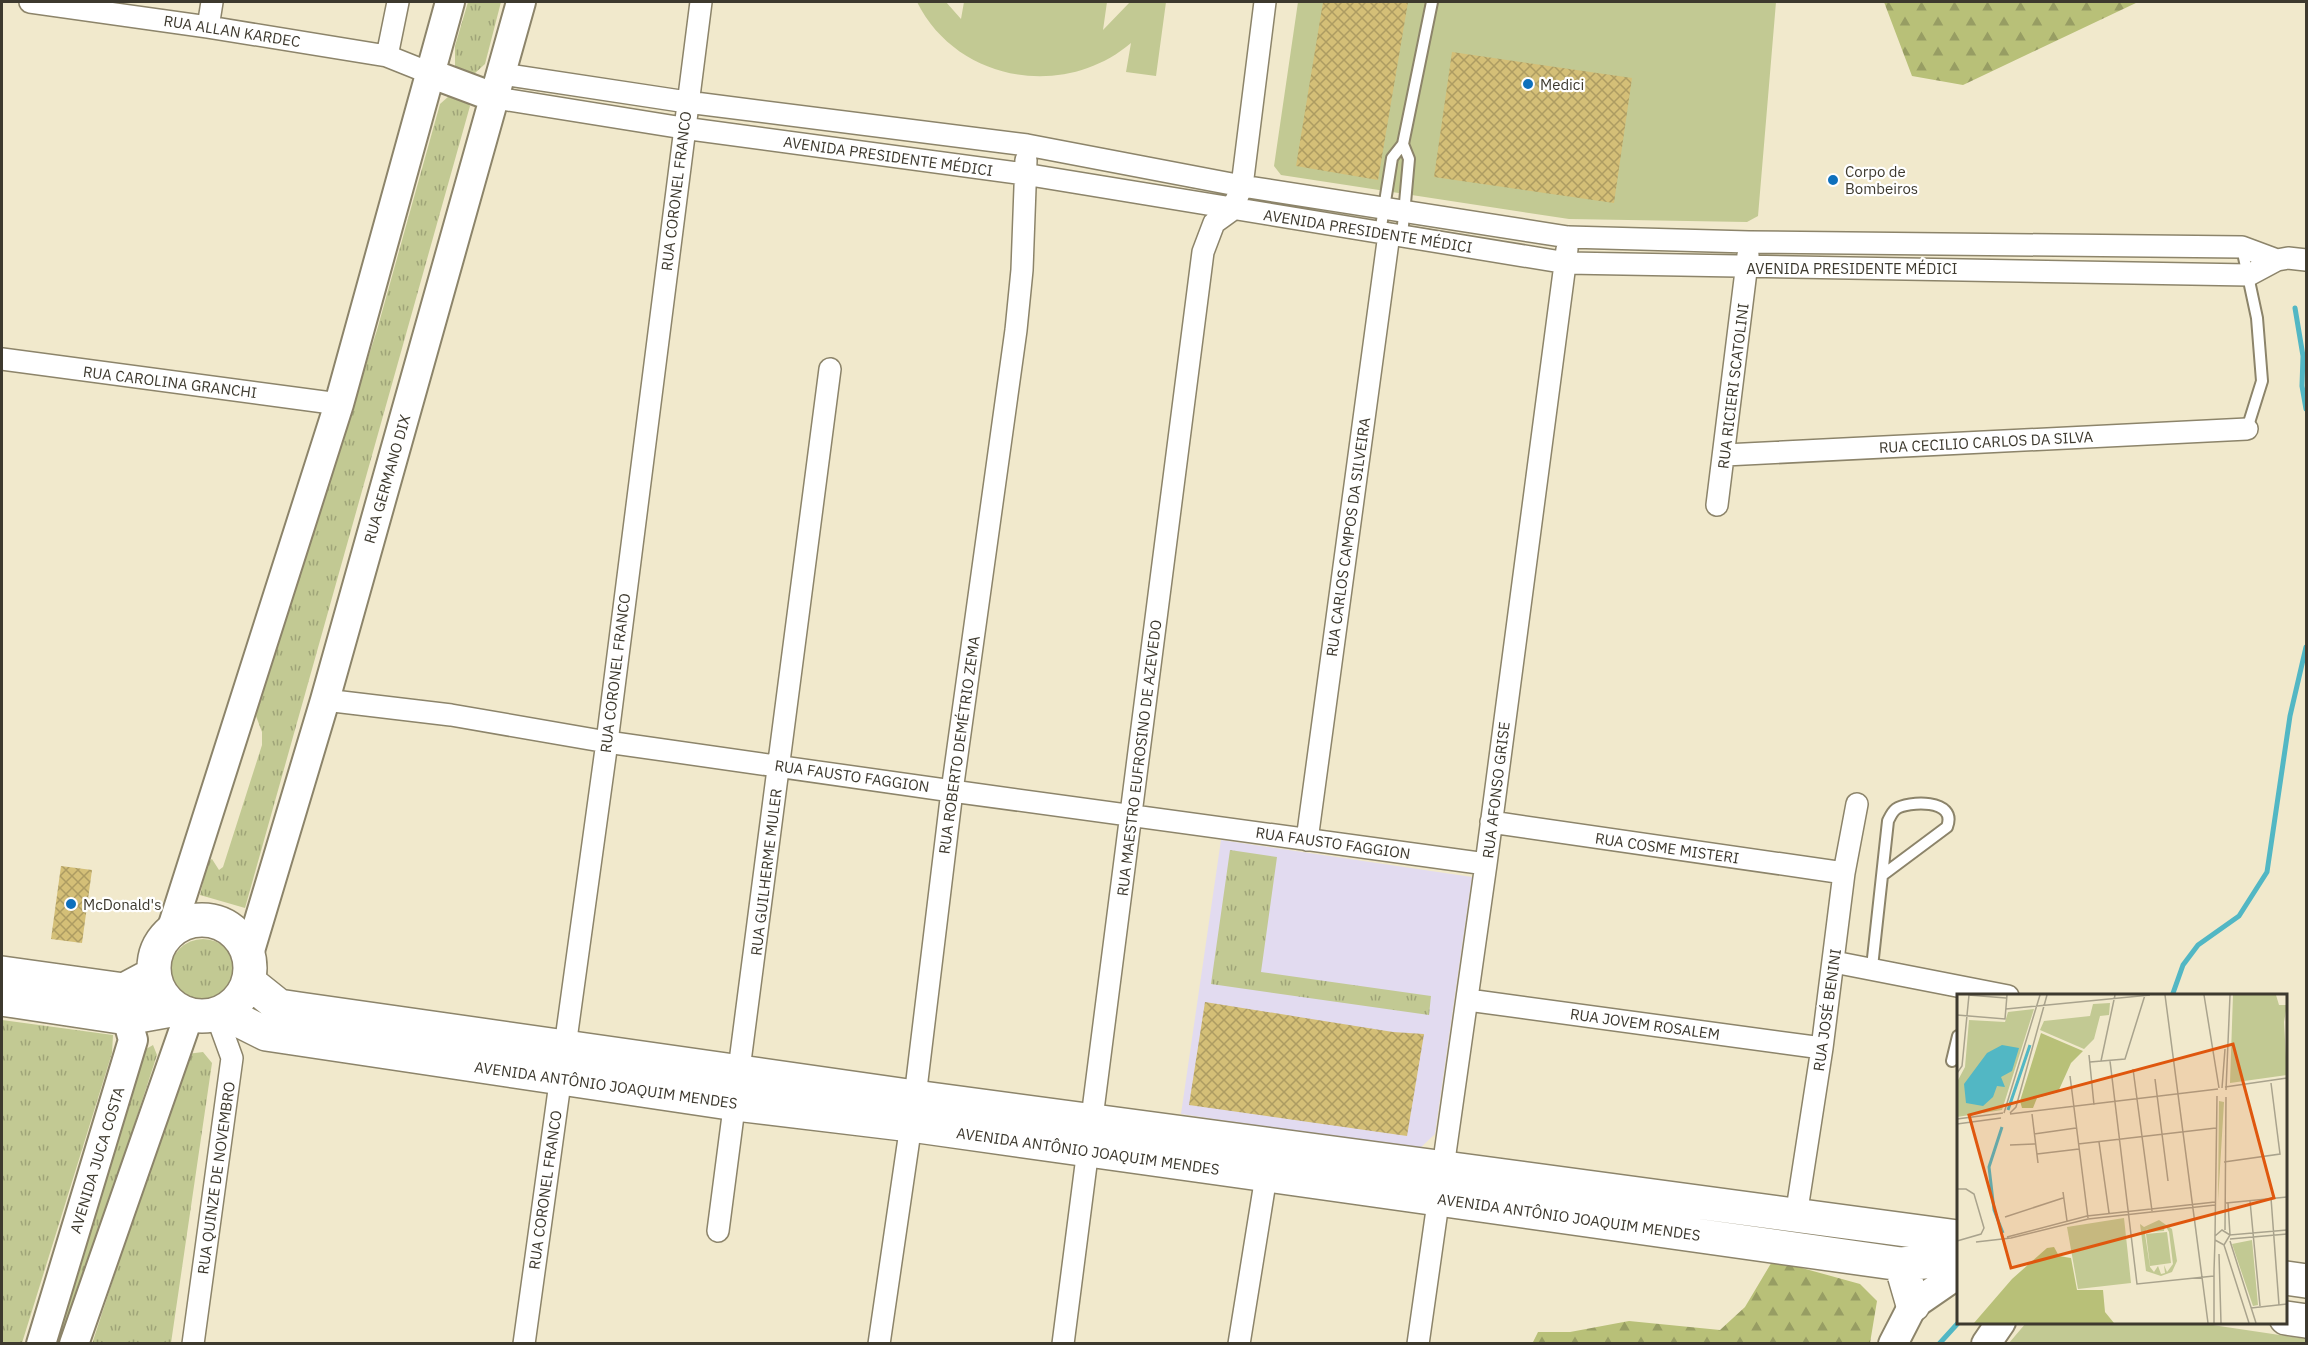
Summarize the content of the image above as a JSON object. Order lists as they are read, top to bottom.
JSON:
{
  "streets": {
    "main road": ["RUA GERMANO DIX", "AVENIDA ANTÔNIO JOAQUIM MENDES", "AVENIDA JUCA COSTA"],
    "street": [
      "RUA ALLAN KARDEC",
      "AVENIDA PRESIDENTE MÉDICI",
      "RUA CORONEL FRANCO",
      "RUA CAROLINA GRANCHI",
      "RUA RICIERI SCATOLINI",
      "RUA CECILIO CARLOS DA SILVA",
      "RUA CARLOS CAMPOS DA SILVEIRA",
      "RUA ROBERTO DEMÉTRIO ZEMA",
      "RUA MAESTRO EUFROSINO DE AZEVEDO",
      "RUA FAUSTO FAGGION",
      "RUA AFONSO GRISE",
      "RUA COSME MISTERI",
      "RUA GUILHERME MULER",
      "RUA JOSÉ BENINI",
      "RUA JOVEM ROSALEM",
      "RUA QUINZE DE NOVEMBRO"
    ]
  },
  "crossings": [
    ["AVENIDA PRESIDENTE MÉDICI", "RUA CORONEL FRANCO"],
    ["AVENIDA PRESIDENTE MÉDICI", "RUA RICIERI SCATOLINI"],
    ["AVENIDA PRESIDENTE MÉDICI", "RUA GERMANO DIX"],
    ["AVENIDA PRESIDENTE MÉDICI", "RUA CARLOS CAMPOS DA SILVEIRA"],
    ["AVENIDA PRESIDENTE MÉDICI", "RUA ROBERTO DEMÉTRIO ZEMA"],
    ["AVENIDA PRESIDENTE MÉDICI", "RUA MAESTRO EUFROSINO DE AZEVEDO"],
    ["AVENIDA PRESIDENTE MÉDICI", "RUA AFONSO GRISE"],
    ["RUA CORONEL FRANCO", "RUA FAUSTO FAGGION"],
    ["RUA CORONEL FRANCO", "AVENIDA ANTÔNIO JOAQUIM MENDES"],
    ["RUA RICIERI SCATOLINI", "RUA CECILIO CARLOS DA SILVA"],
    ["RUA GERMANO DIX", "RUA FAUSTO FAGGION"],
    ["RUA GERMANO DIX", "AVENIDA ANTÔNIO JOAQUIM MENDES"],
    ["RUA GERMANO DIX", "RUA QUINZE DE NOVEMBRO"],
    ["RUA CARLOS CAMPOS DA SILVEIRA", "RUA FAUSTO FAGGION"],
    ["RUA ROBERTO DEMÉTRIO ZEMA", "RUA FAUSTO FAGGION"],
    ["RUA ROBERTO DEMÉTRIO ZEMA", "AVENIDA ANTÔNIO JOAQUIM MENDES"],
    ["RUA MAESTRO EUFROSINO DE AZEVEDO", "RUA FAUSTO FAGGION"],
    ["RUA MAESTRO EUFROSINO DE AZEVEDO", "AVENIDA ANTÔNIO JOAQUIM MENDES"],
    ["RUA FAUSTO FAGGION", "RUA AFONSO GRISE"],
    ["RUA FAUSTO FAGGION", "RUA GUILHERME MULER"],
    ["RUA AFONSO GRISE", "RUA COSME MISTERI"],
    ["RUA AFONSO GRISE", "RUA JOVEM ROSALEM"],
    ["RUA AFONSO GRISE", "AVENIDA ANTÔNIO JOAQUIM MENDES"],
    ["RUA COSME MISTERI", "RUA JOSÉ BENINI"],
    ["RUA GUILHERME MULER", "AVENIDA ANTÔNIO JOAQUIM MENDES"],
    ["RUA JOSÉ BENINI", "RUA JOVEM ROSALEM"],
    ["RUA JOSÉ BENINI", "AVENIDA ANTÔNIO JOAQUIM MENDES"],
    ["AVENIDA ANTÔNIO JOAQUIM MENDES", "RUA QUINZE DE NOVEMBRO"]
  ],
  "places": ["Medici", "Corpo de Bombeiros", "McDonald's"]
}
